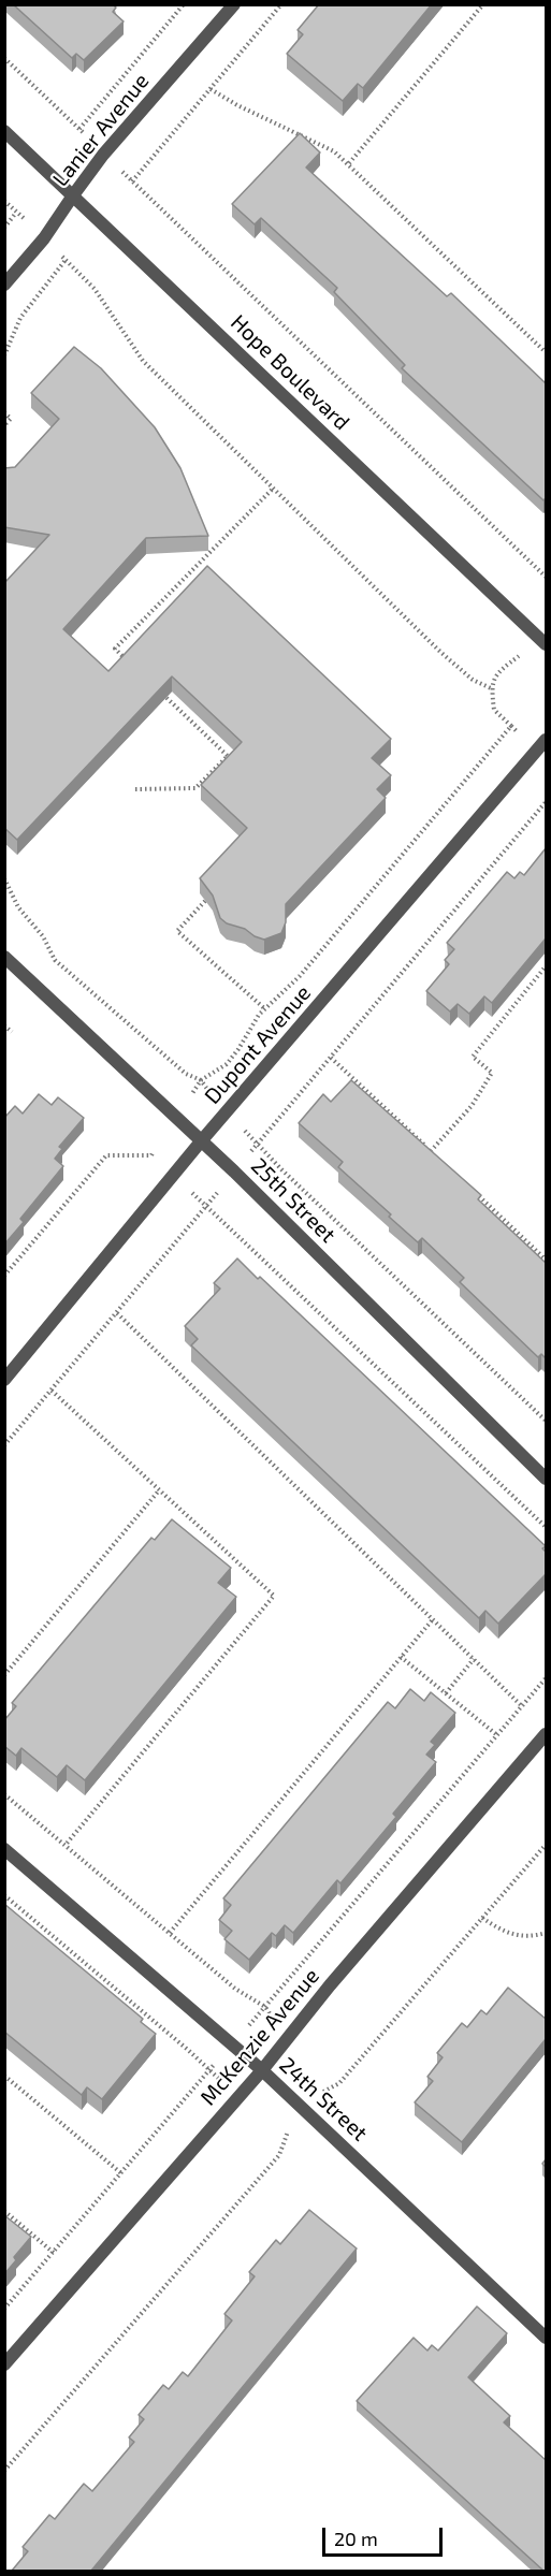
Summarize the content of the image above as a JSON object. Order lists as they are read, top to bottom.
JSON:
{
  "streets": {
    "street": [
      "Lanier Avenue",
      "Hope Boulevard",
      "Dupont Avenue",
      "25th Street",
      "McKenzie Avenue",
      "24th Street"
    ]
  },
  "crossings": [
    ["Lanier Avenue", "Hope Boulevard"],
    ["Dupont Avenue", "25th Street"],
    ["McKenzie Avenue", "24th Street"]
  ],
  "scale_bar": "20 m"
}
